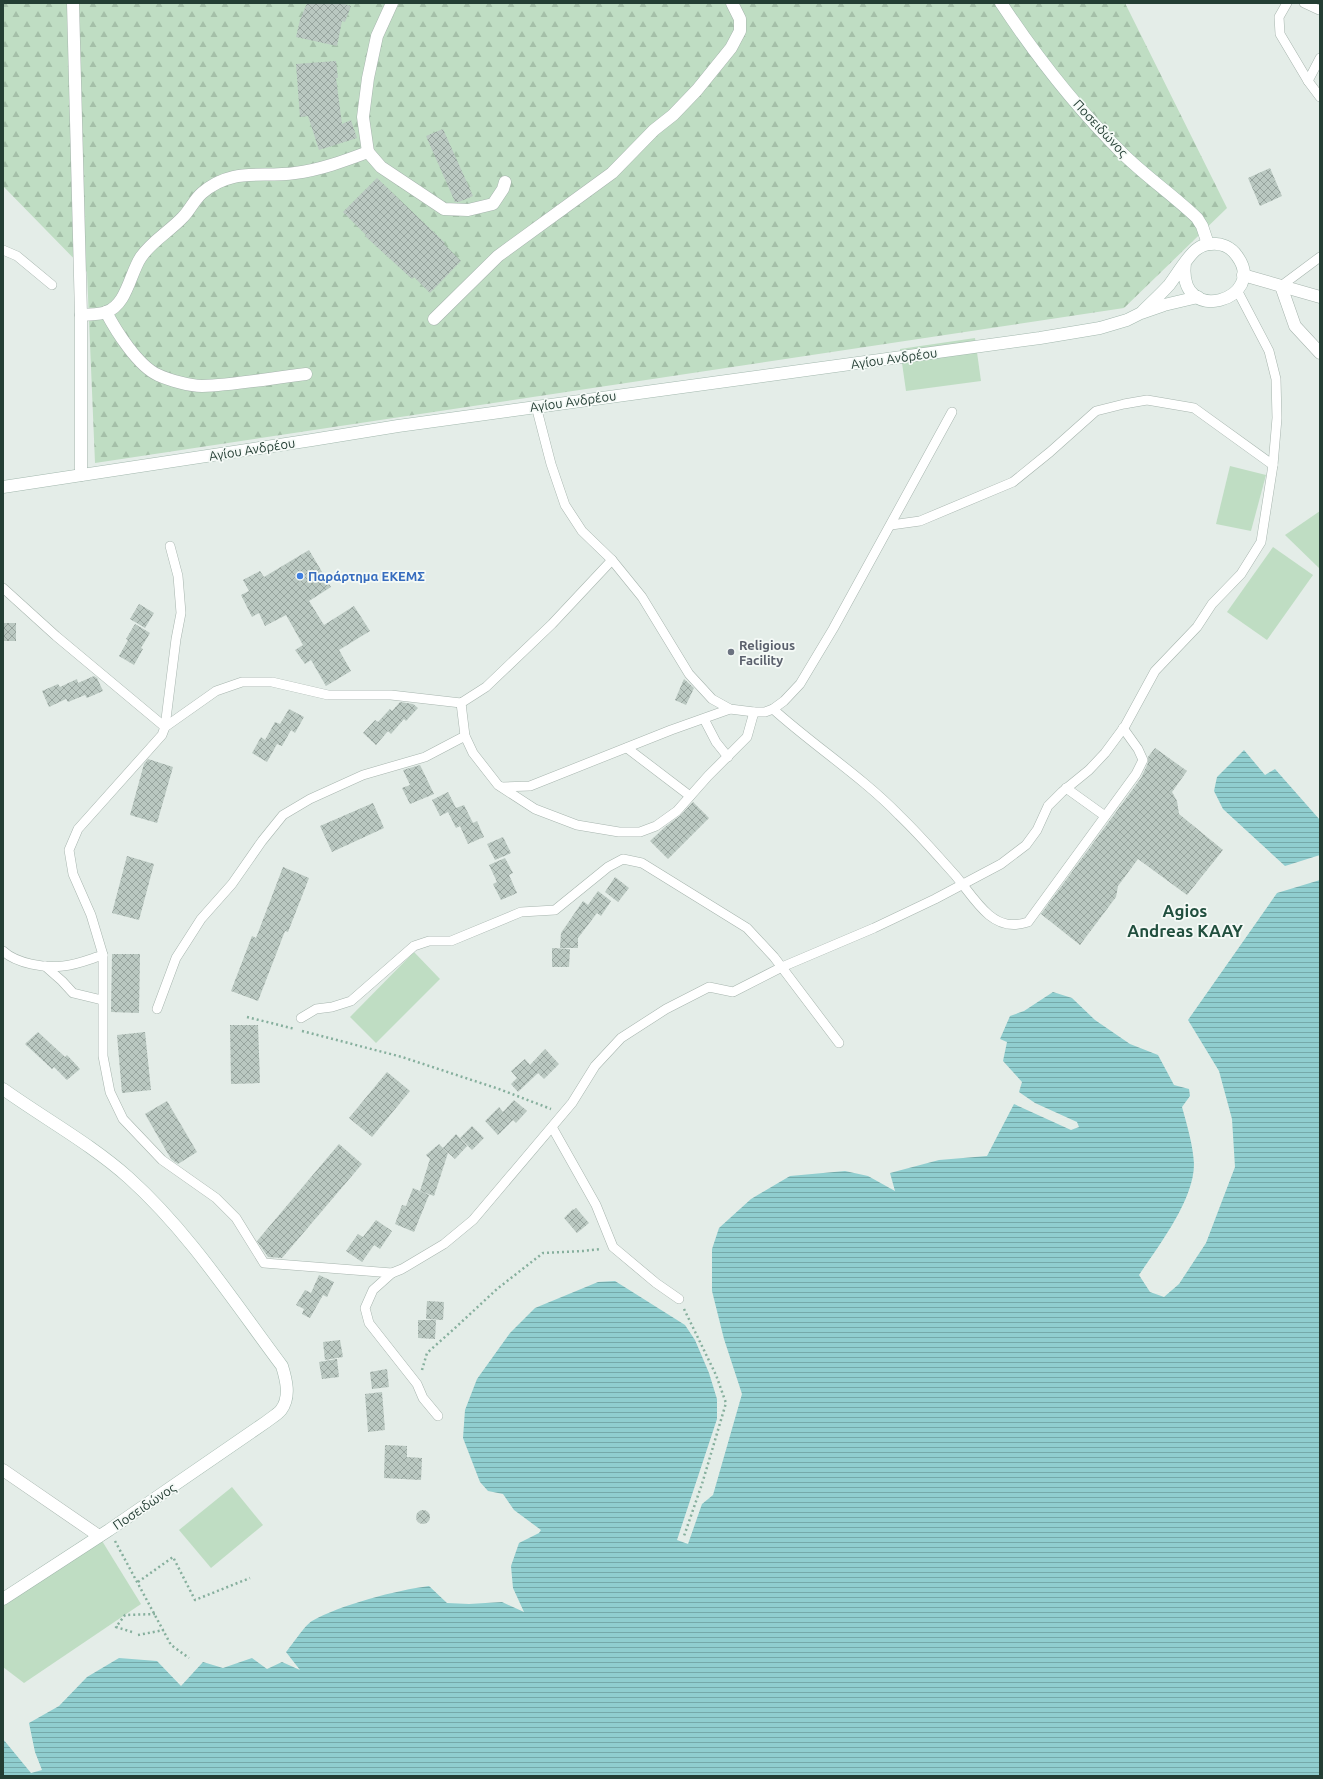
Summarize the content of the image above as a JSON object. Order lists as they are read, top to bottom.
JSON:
{
  "streets": {
    "street": ["Ποσειδώνος", "Αγίου Ανδρέου"]
  },
  "districts": ["Agios Andreas KAAY"],
  "places": ["Παράρτημα ΕΚΕΜΣ", "Religious Facility"]
}
